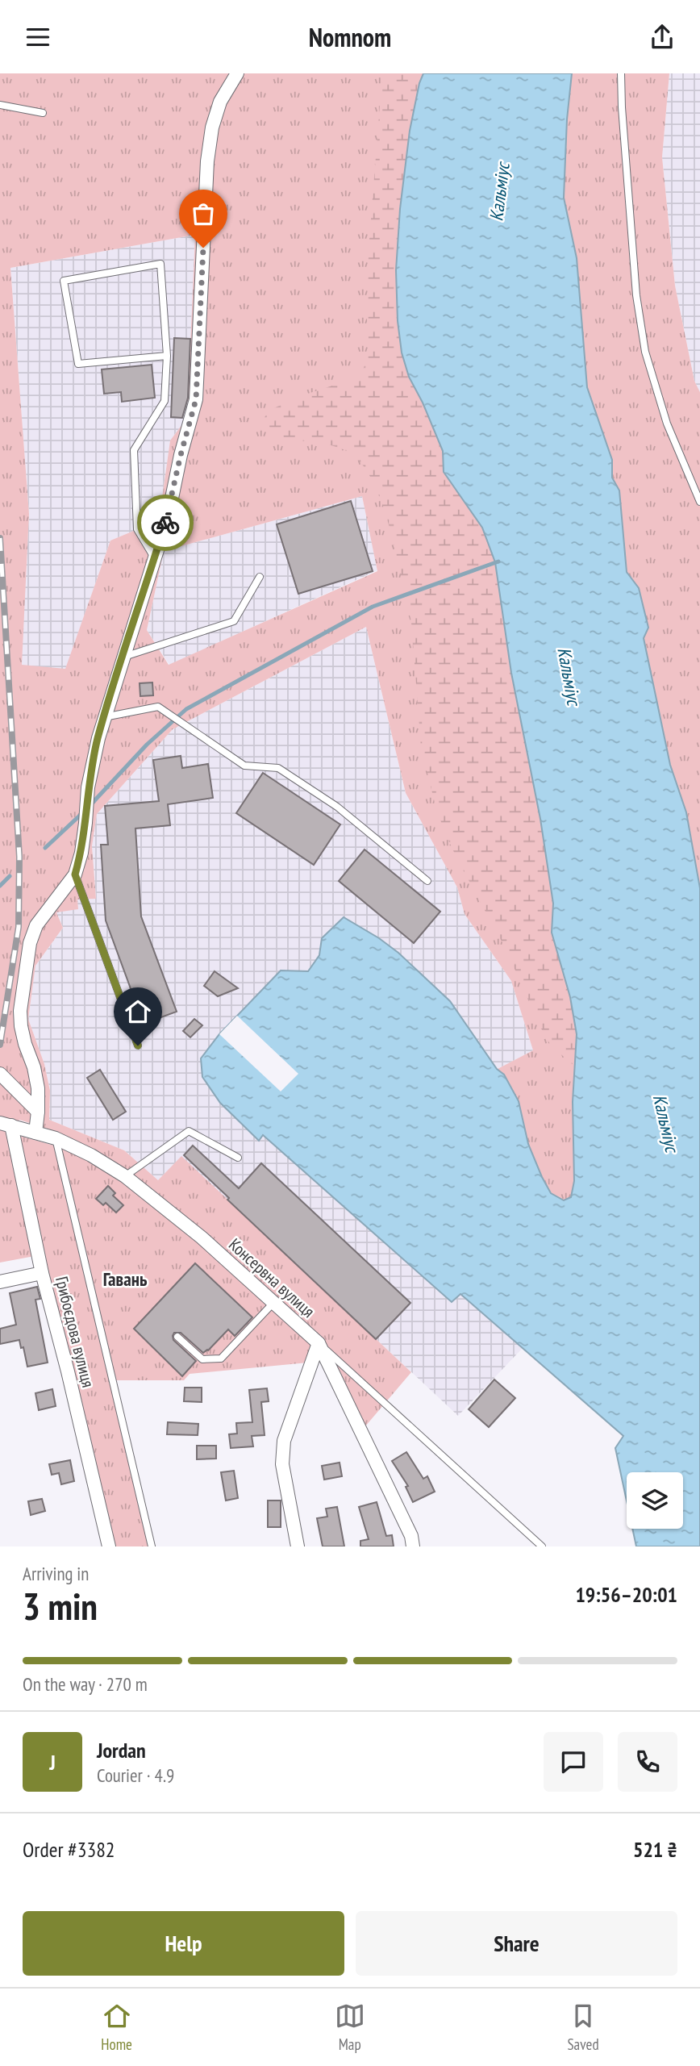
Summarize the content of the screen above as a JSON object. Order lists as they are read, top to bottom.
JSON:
{
  "streets": {
    "street": ["Консервна вулиця", "Грибоєдова вулиця"]
  },
  "crossings": [
    ["Консервна вулиця", "Грибоєдова вулиця"]
  ],
  "districts": ["Гавань"],
  "water": ["Кальміус"],
  "page": {
    "header": "Nomnom",
    "heading": ["3 min", "Arriving in", "19:56–20:01"],
    "panel": [
      "Jordan",
      "Courier · 4.9",
      "Order #3382",
      "521 ₴"
    ],
    "bar": "On the way · 270 m",
    "round": "J",
    "buttons": ["Help", "Share"],
    "tabs": ["Home", "Map", "Saved"]
  }
}
